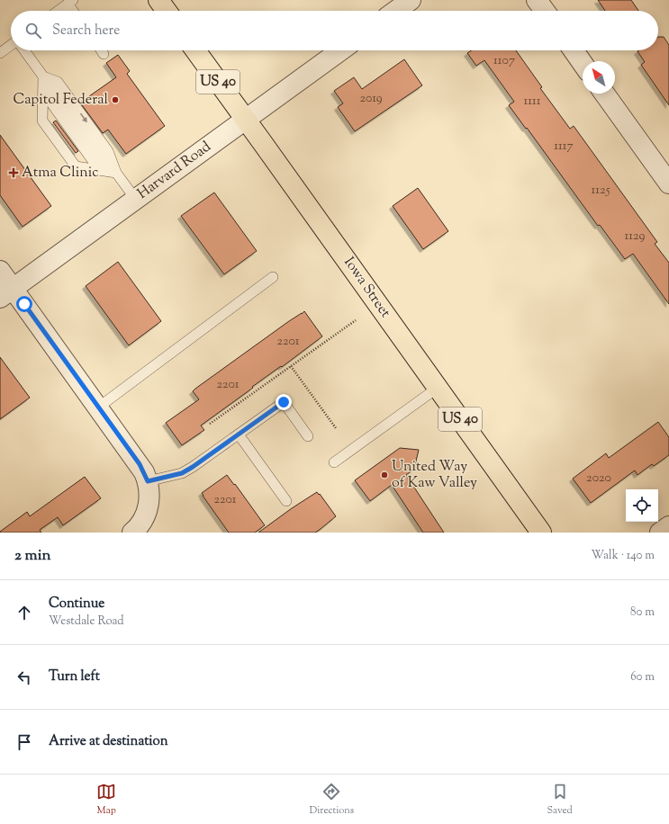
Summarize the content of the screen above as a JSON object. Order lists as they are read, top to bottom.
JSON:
{
  "streets": {
    "highway": ["US 40", "Iowa Street"],
    "street": ["Harvard Road"]
  },
  "crossings": [
    ["Harvard Road", "Iowa Street"]
  ],
  "places": {
    "other": ["Capitol Federal", "United Way of Kaw Valley"],
    "health": ["Atma Clinic"]
  },
  "house_numbers": [
    "1107",
    "2019",
    "1111",
    "1117",
    "1125",
    "1129",
    "2201",
    "2201",
    "2020",
    "2201"
  ],
  "north": "top left",
  "page": {
    "search": "Search here",
    "heading": ["2 min", "Walk · 140 m"],
    "list": [
      ["Continue", "Westdale Road", "80 m"],
      ["Turn left", "60 m"],
      "Arrive at destination"
    ],
    "nav": ["Map", "Directions", "Saved"]
  }
}
